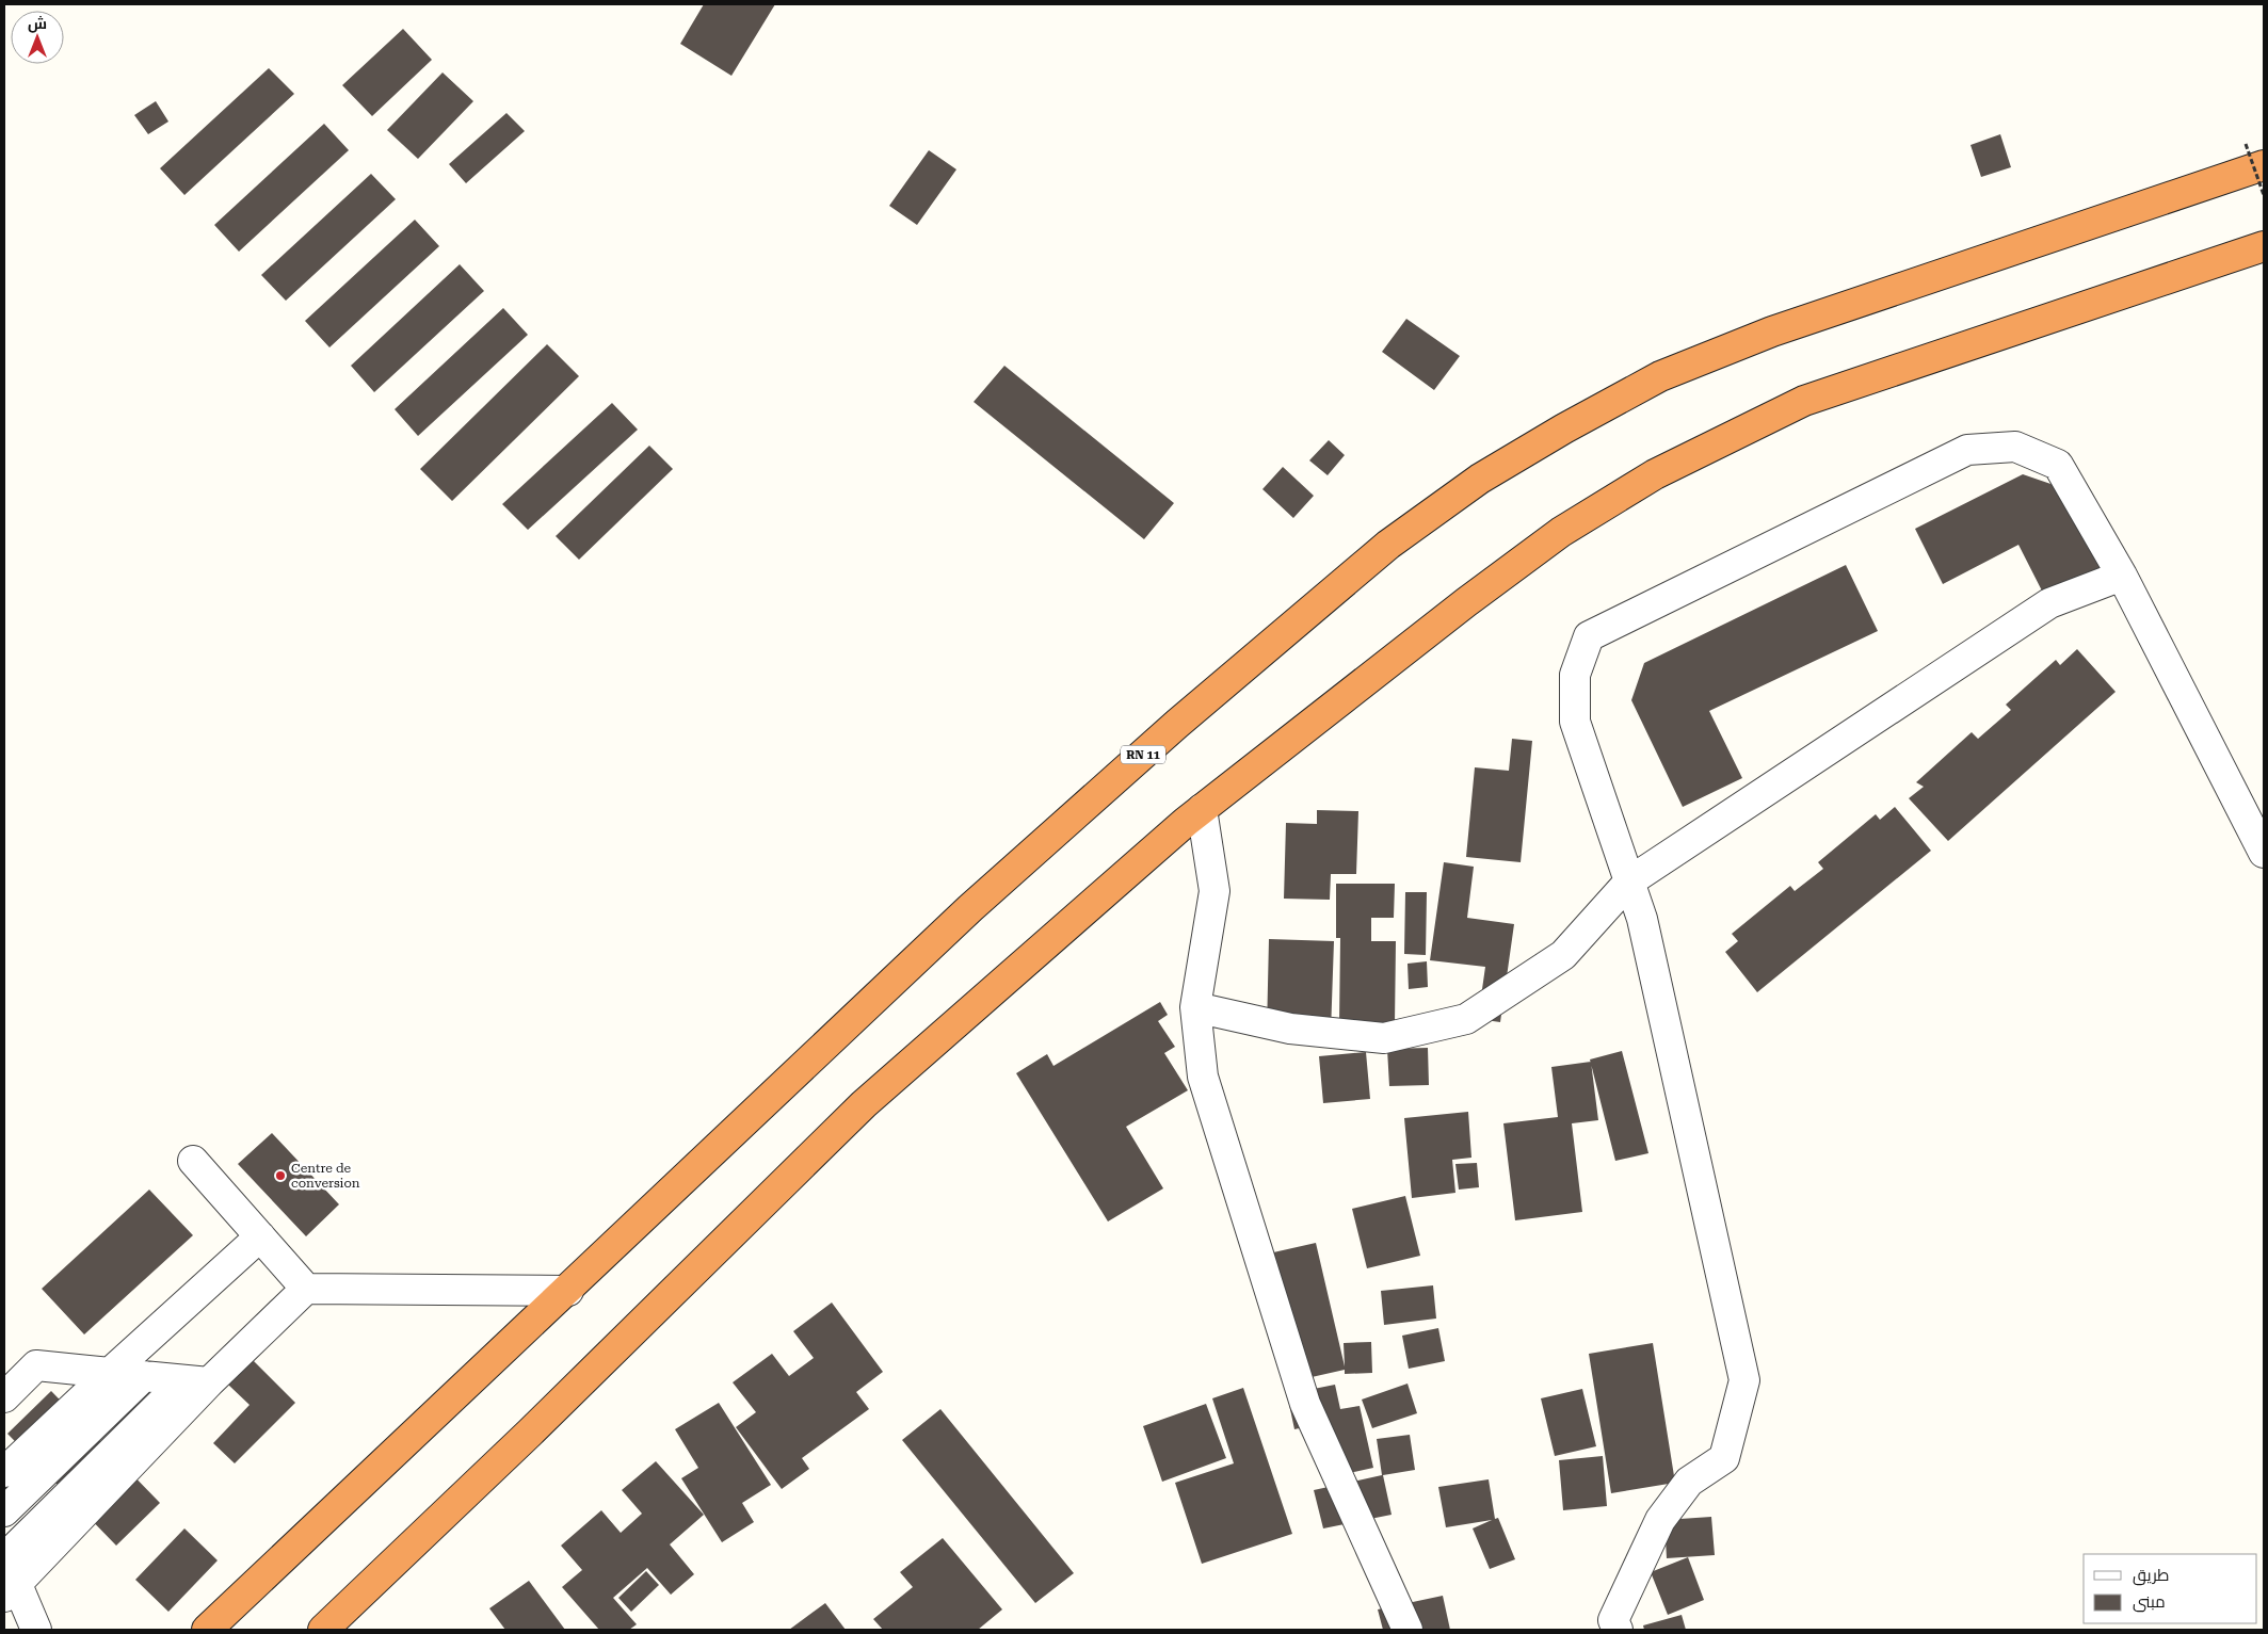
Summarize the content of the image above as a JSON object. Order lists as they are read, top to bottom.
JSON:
{
  "streets": {
    "highway": ["RN 11"]
  },
  "places": ["Centre de conversion"],
  "legend": ["طريق", "مبنى"],
  "north": "top"
}
